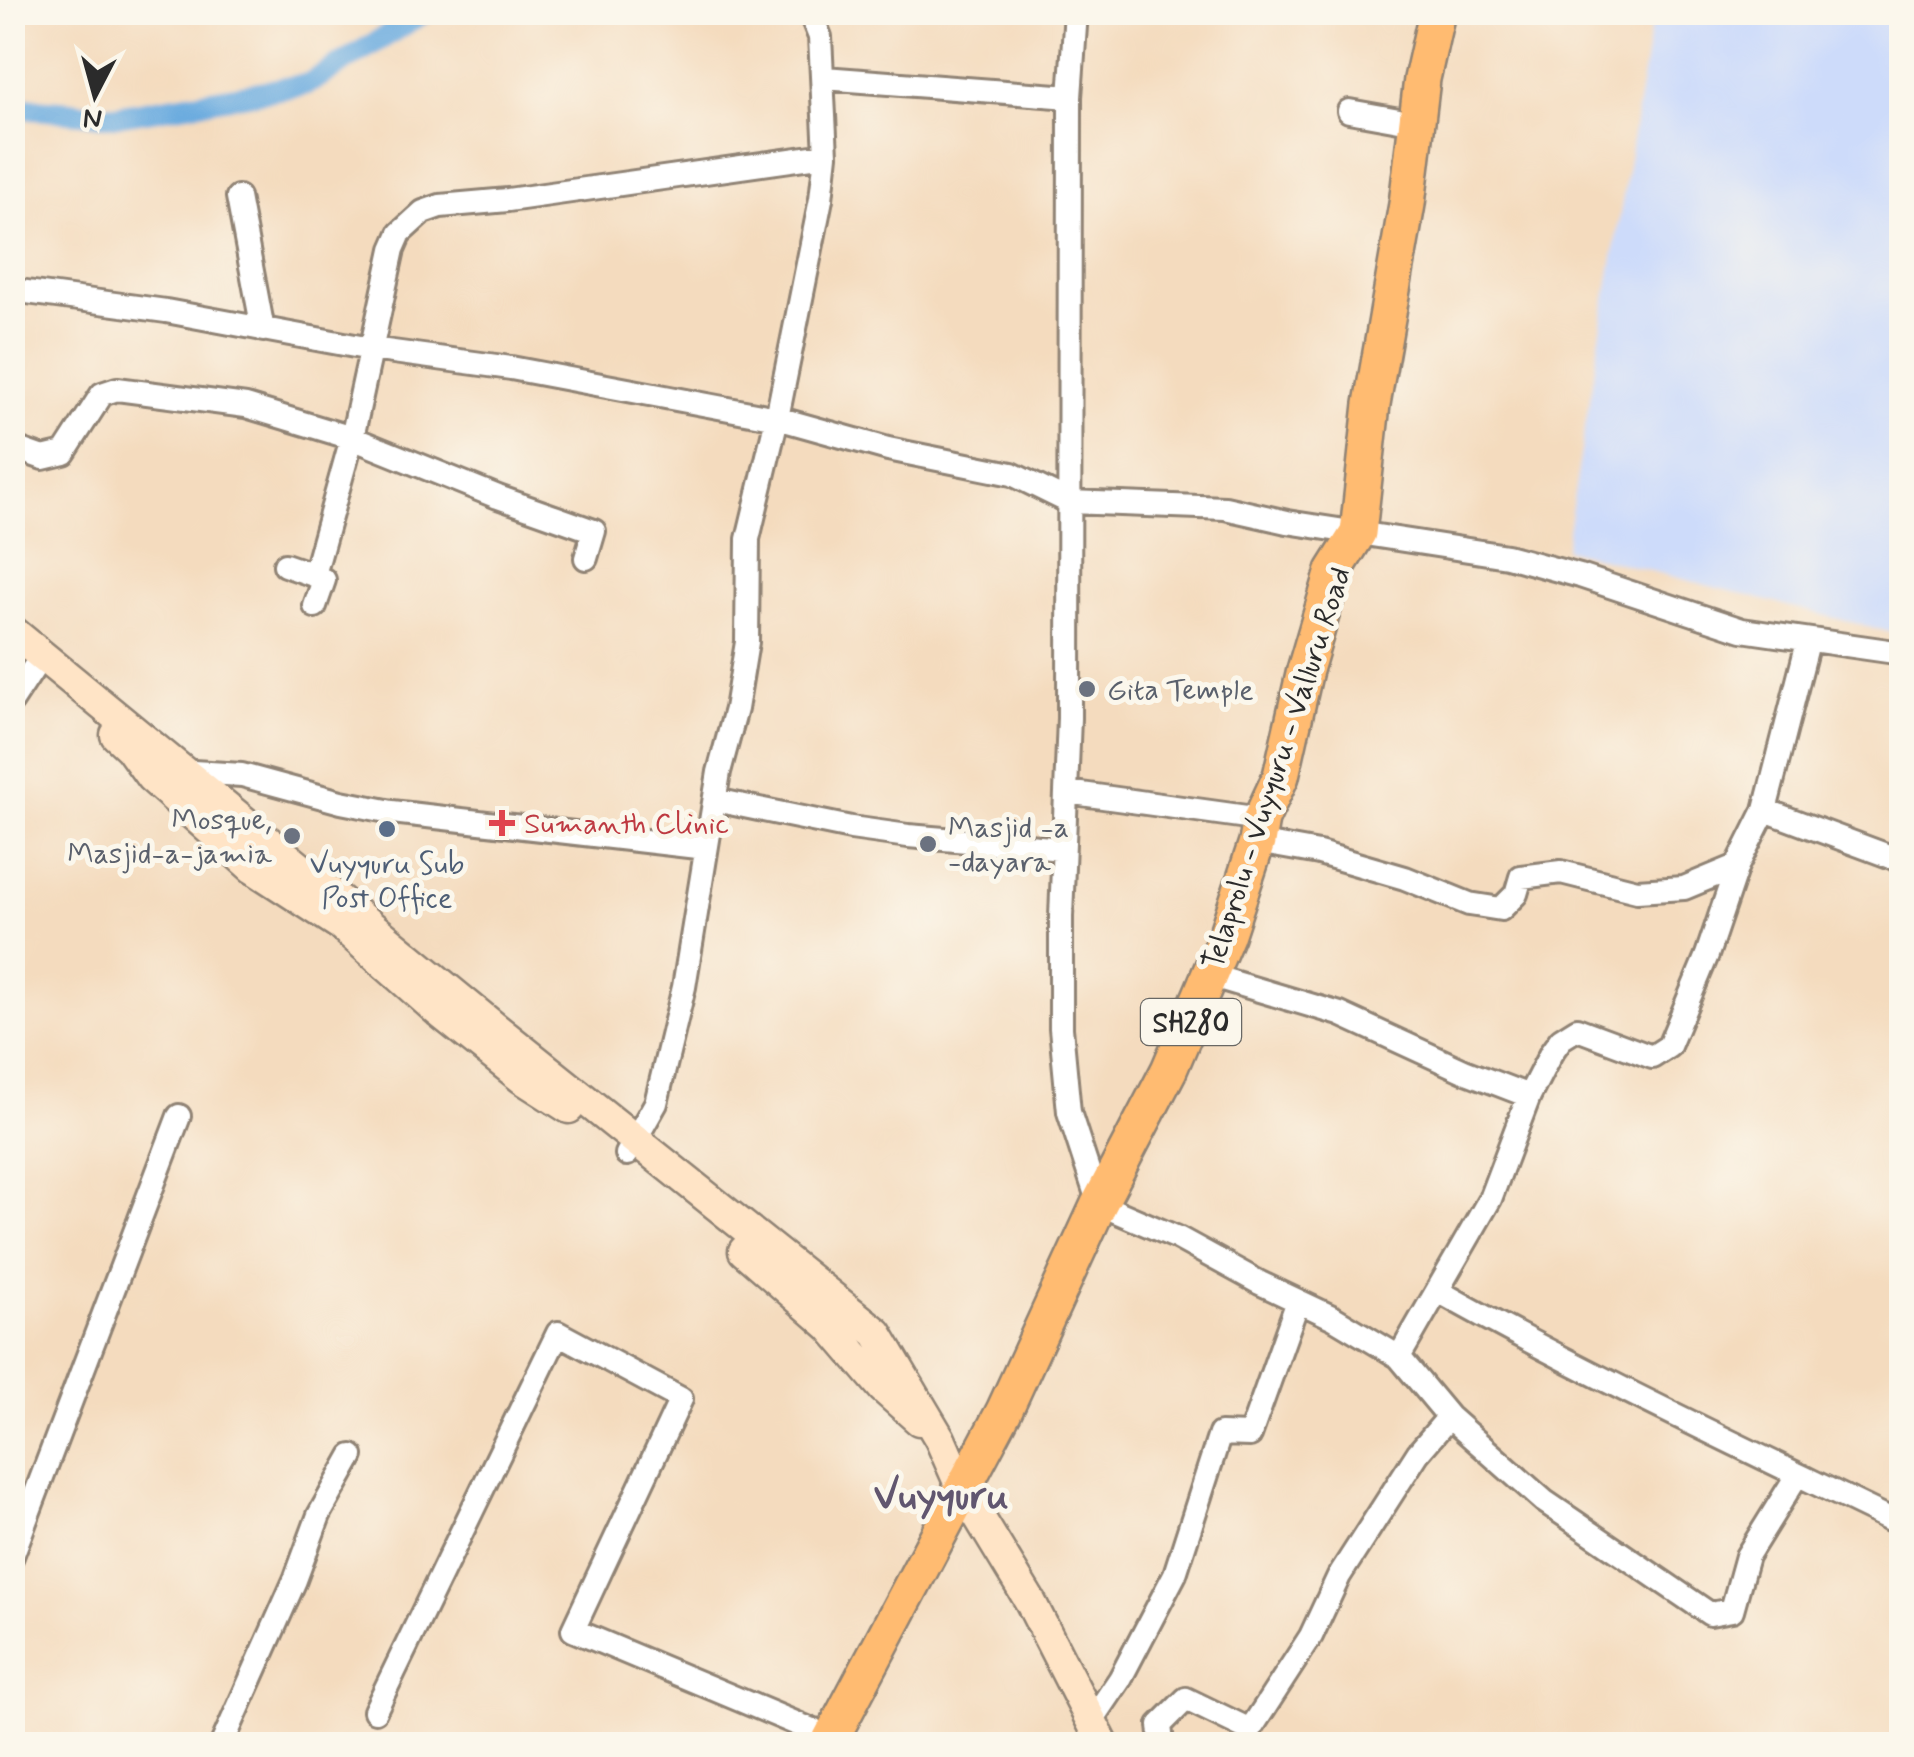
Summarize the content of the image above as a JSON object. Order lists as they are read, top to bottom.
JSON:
{
  "streets": {
    "main road": ["Telaprolu - Vuyyuru - Valluru Road", "SH280"]
  },
  "districts": ["Vuyyuru"],
  "places": {
    "other": [
      "Gita Temple",
      "Vuyyuru Sub Post Office",
      "Mosque, Masjid-a-jamia",
      "Masjid -a -dayara"
    ],
    "health": ["Sumanth Clinic"]
  },
  "north": "bottom"
}
